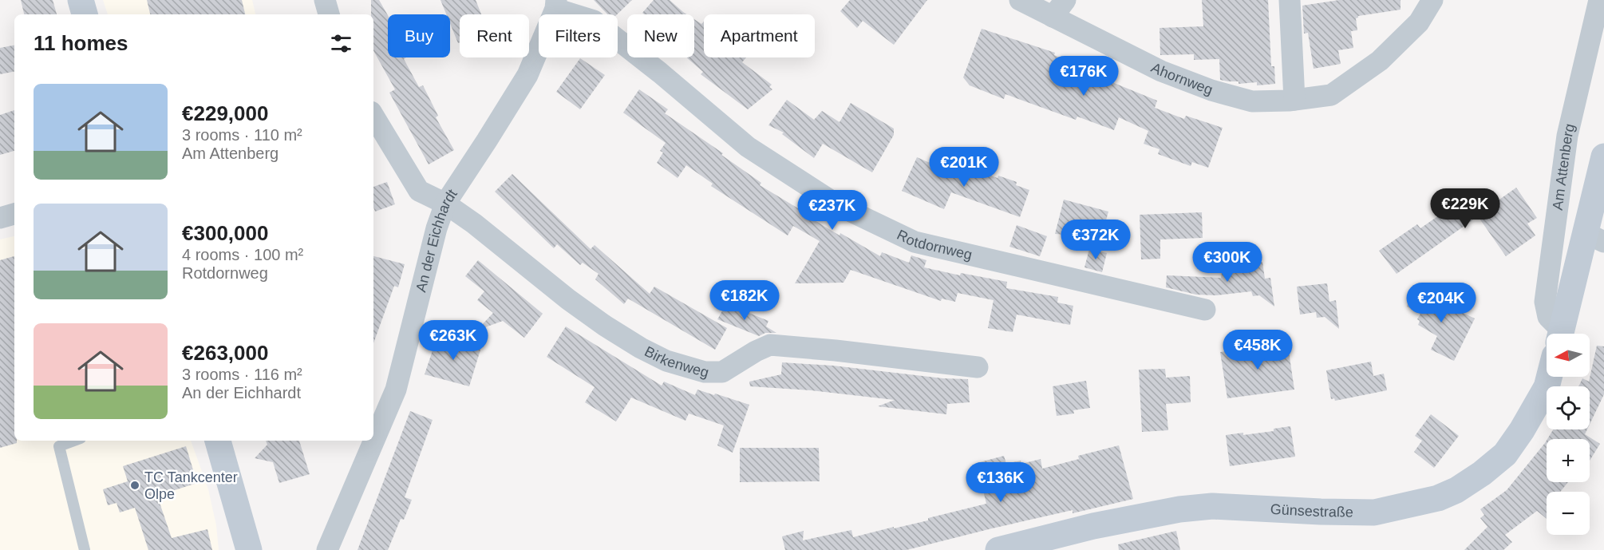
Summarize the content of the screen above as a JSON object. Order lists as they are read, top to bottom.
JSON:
{
  "streets": {
    "street": [
      "Ahornweg",
      "Am Attenberg",
      "An der Eichhardt",
      "Rotdornweg",
      "Birkenweg",
      "Günsestraße"
    ]
  },
  "crossings": [
    ["An der Eichhardt", "Rotdornweg"],
    ["An der Eichhardt", "Birkenweg"]
  ],
  "places": ["TC Tankcenter Olpe"],
  "north": "left",
  "page": {
    "chip": [
      "Buy",
      "Rent",
      "Filters",
      "New",
      "Apartment"
    ],
    "heading": "11 homes",
    "price": [
      "€176K",
      "€201K",
      "€229K",
      "€237K",
      "€372K",
      "€300K",
      "€182K",
      "€204K",
      "€263K",
      "€458K",
      "€136K"
    ],
    "list": [
      {
        "name": "€229,000",
        "note": "3 rooms · 110 m² · Am Attenberg"
      },
      {
        "name": "€300,000",
        "note": "4 rooms · 100 m² · Rotdornweg"
      },
      {
        "name": "€263,000",
        "note": "3 rooms · 116 m² · An der Eichhardt"
      }
    ],
    "map_buttons": ["+", "−"]
  }
}
